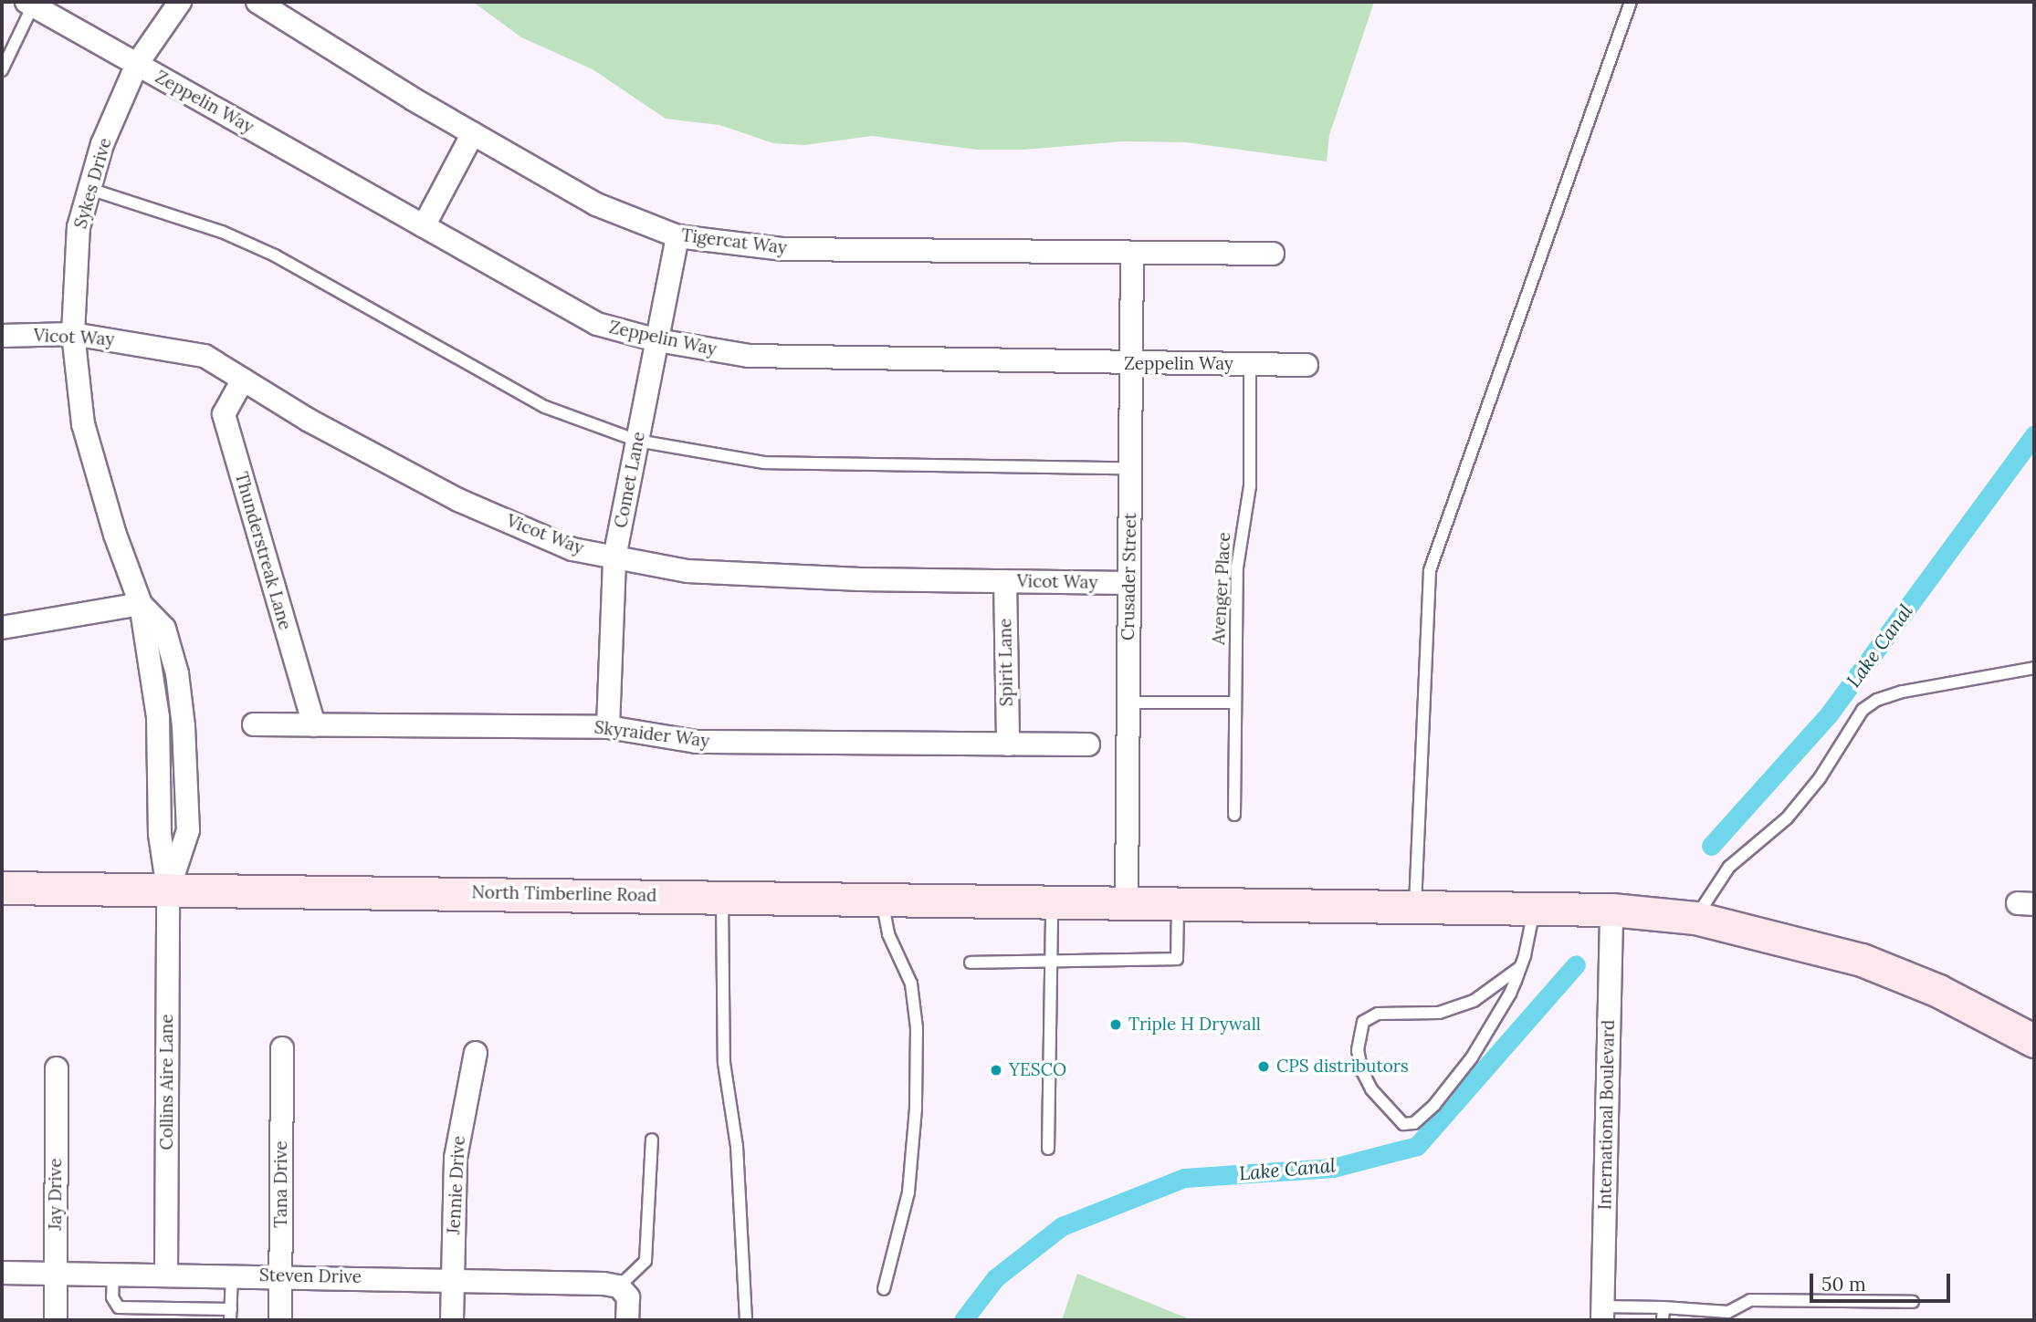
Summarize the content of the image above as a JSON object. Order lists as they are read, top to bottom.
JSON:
{
  "streets": {
    "main road": ["North Timberline Road"],
    "street": [
      "Zeppelin Way",
      "Sykes Drive",
      "Tigercat Way",
      "Vicot Way",
      "Comet Lane",
      "Thunderstreak Lane",
      "Crusader Street",
      "Spirit Lane",
      "Skyraider Way",
      "Collins Aire Lane",
      "International Boulevard",
      "Tana Drive",
      "Jennie Drive",
      "Jay Drive",
      "Steven Drive"
    ],
    "lane": ["Avenger Place"]
  },
  "crossings": [
    ["Zeppelin Way", "Sykes Drive"],
    ["Zeppelin Way", "Comet Lane"],
    ["Zeppelin Way", "Crusader Street"],
    ["Zeppelin Way", "Avenger Place"],
    ["Sykes Drive", "Vicot Way"],
    ["Sykes Drive", "Collins Aire Lane"],
    ["Tigercat Way", "Comet Lane"],
    ["Tigercat Way", "Crusader Street"],
    ["Vicot Way", "Comet Lane"],
    ["Vicot Way", "Thunderstreak Lane"],
    ["Vicot Way", "Crusader Street"],
    ["Vicot Way", "Spirit Lane"],
    ["Comet Lane", "Skyraider Way"],
    ["Thunderstreak Lane", "Skyraider Way"],
    ["Crusader Street", "North Timberline Road"],
    ["Spirit Lane", "Skyraider Way"],
    ["North Timberline Road", "Collins Aire Lane"],
    ["North Timberline Road", "International Boulevard"],
    ["Collins Aire Lane", "Steven Drive"],
    ["Tana Drive", "Steven Drive"],
    ["Jennie Drive", "Steven Drive"],
    ["Jay Drive", "Steven Drive"]
  ],
  "water": ["Lake Canal"],
  "places": ["Triple H Drywall", "CPS distributors", "YESCO"],
  "scale_bar": "50 m"
}
